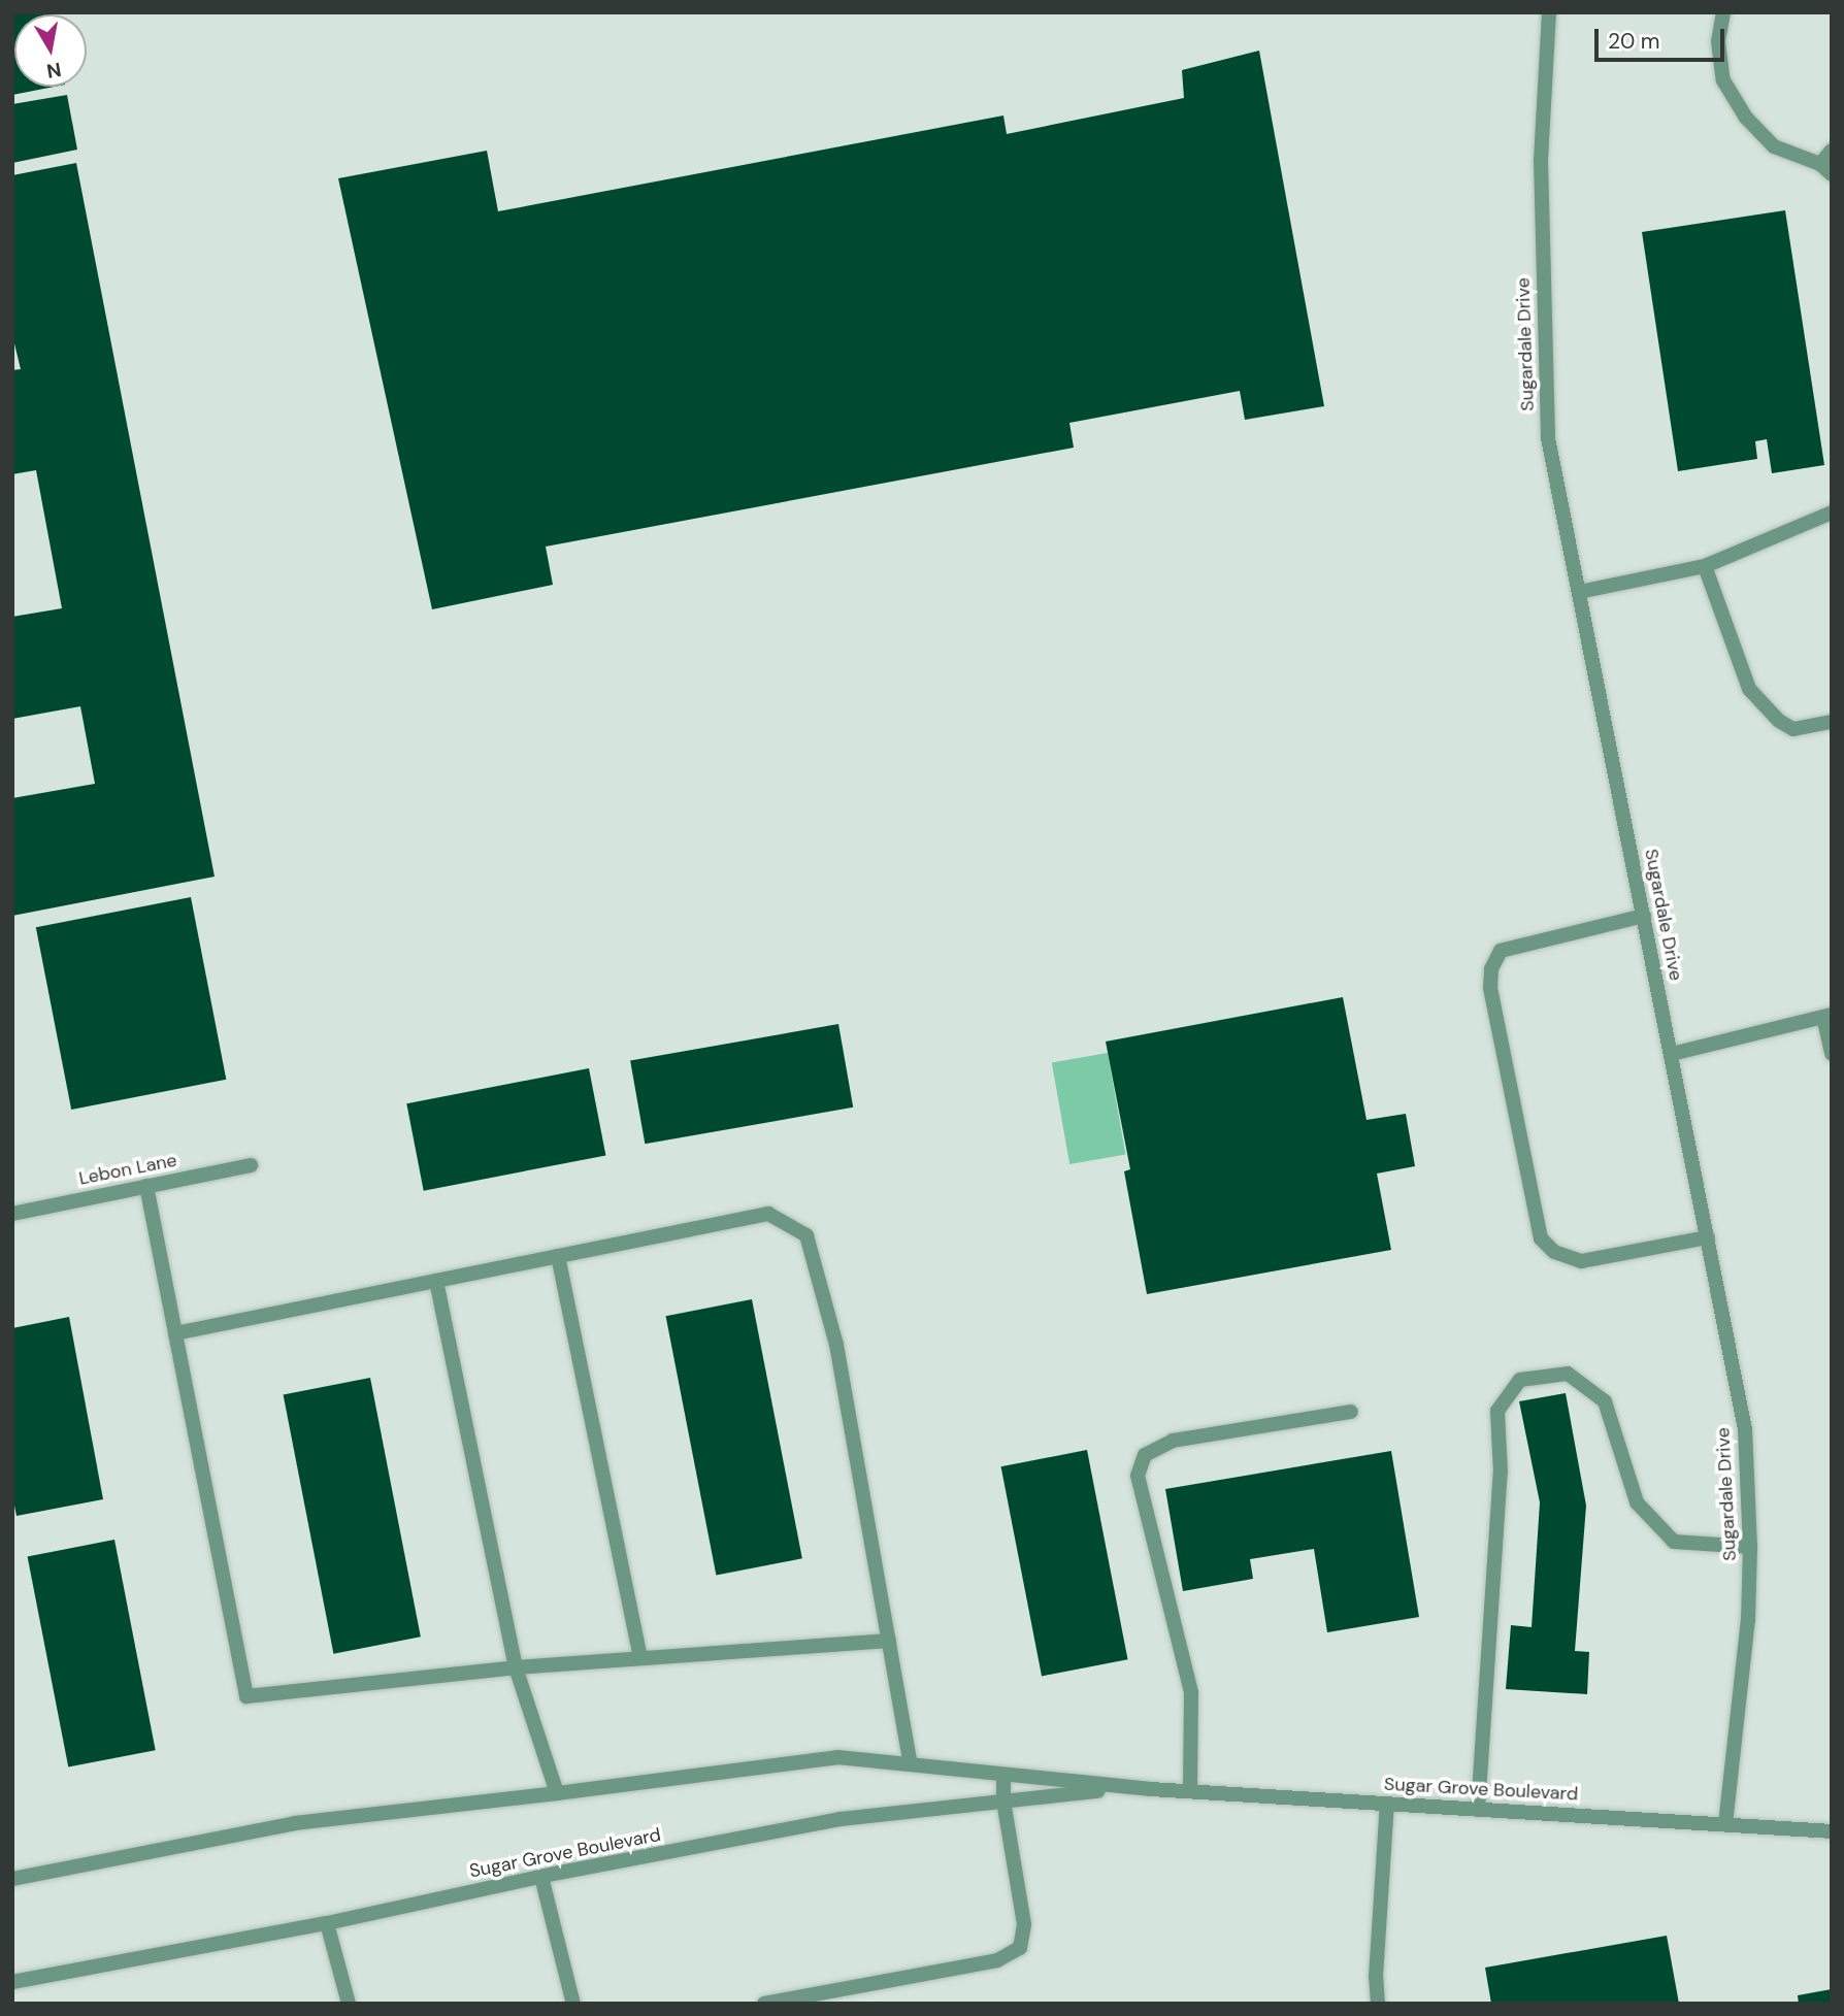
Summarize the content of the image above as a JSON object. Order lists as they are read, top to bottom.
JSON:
{
  "streets": {
    "street": ["Sugardale Drive", "Lebon Lane", "Sugar Grove Boulevard"]
  },
  "crossings": [
    ["Sugardale Drive", "Sugar Grove Boulevard"]
  ],
  "scale_bar": "20 m",
  "north": "bottom"
}
